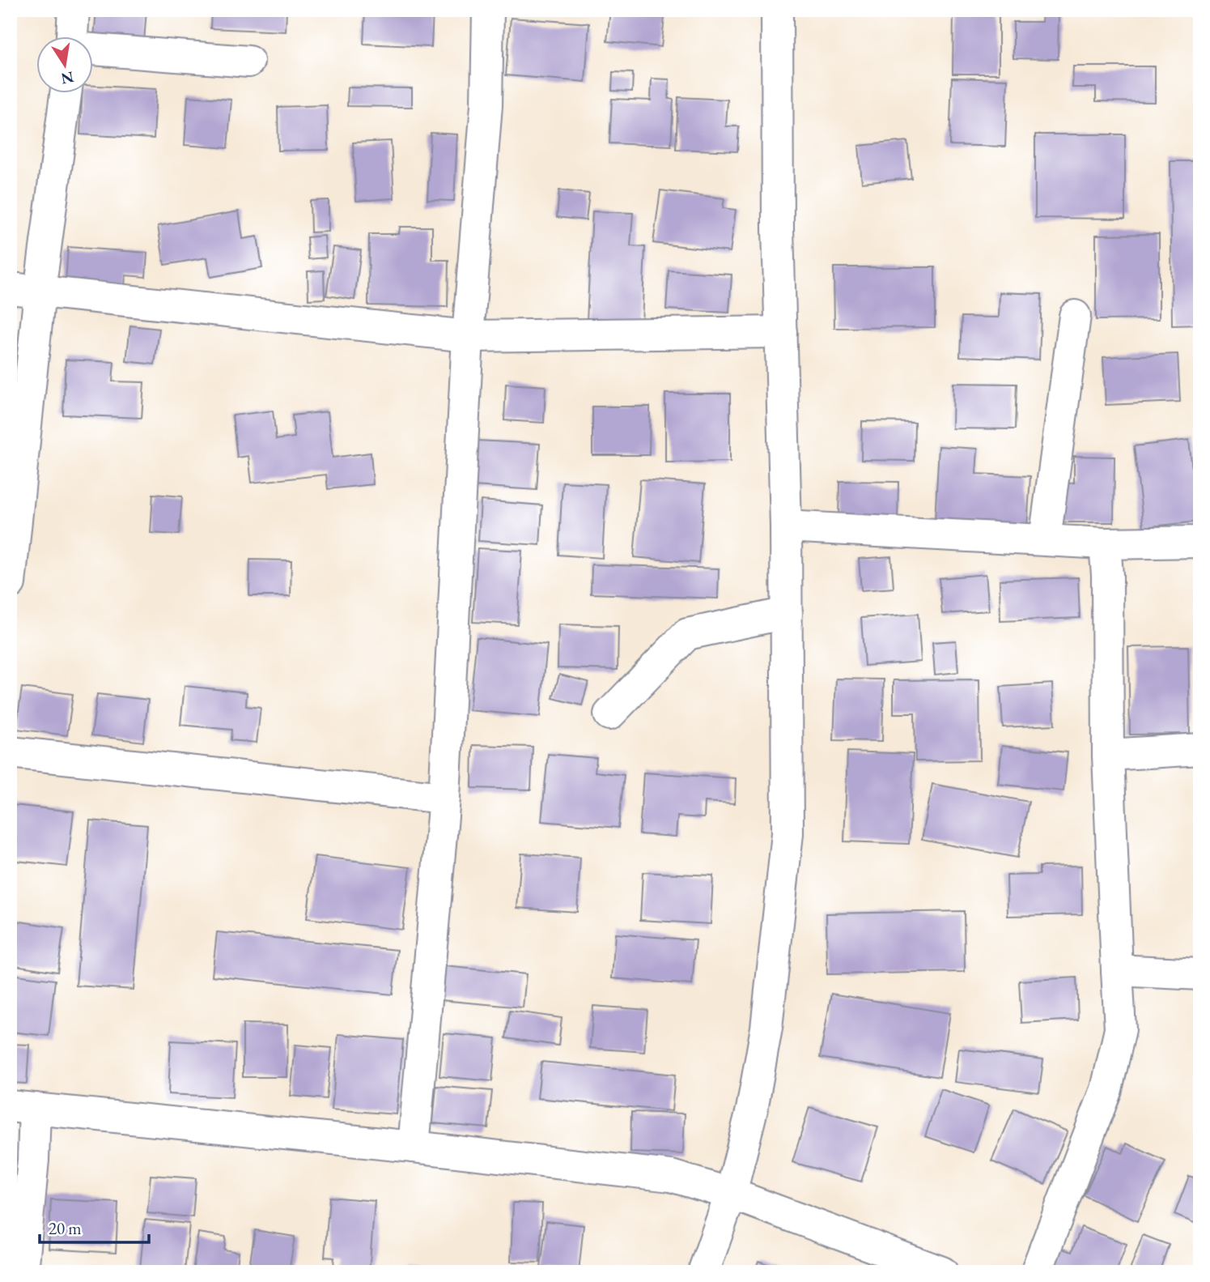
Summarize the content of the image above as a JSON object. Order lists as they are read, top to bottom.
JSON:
{
  "scale_bar": "20 m",
  "north": "bottom"
}
